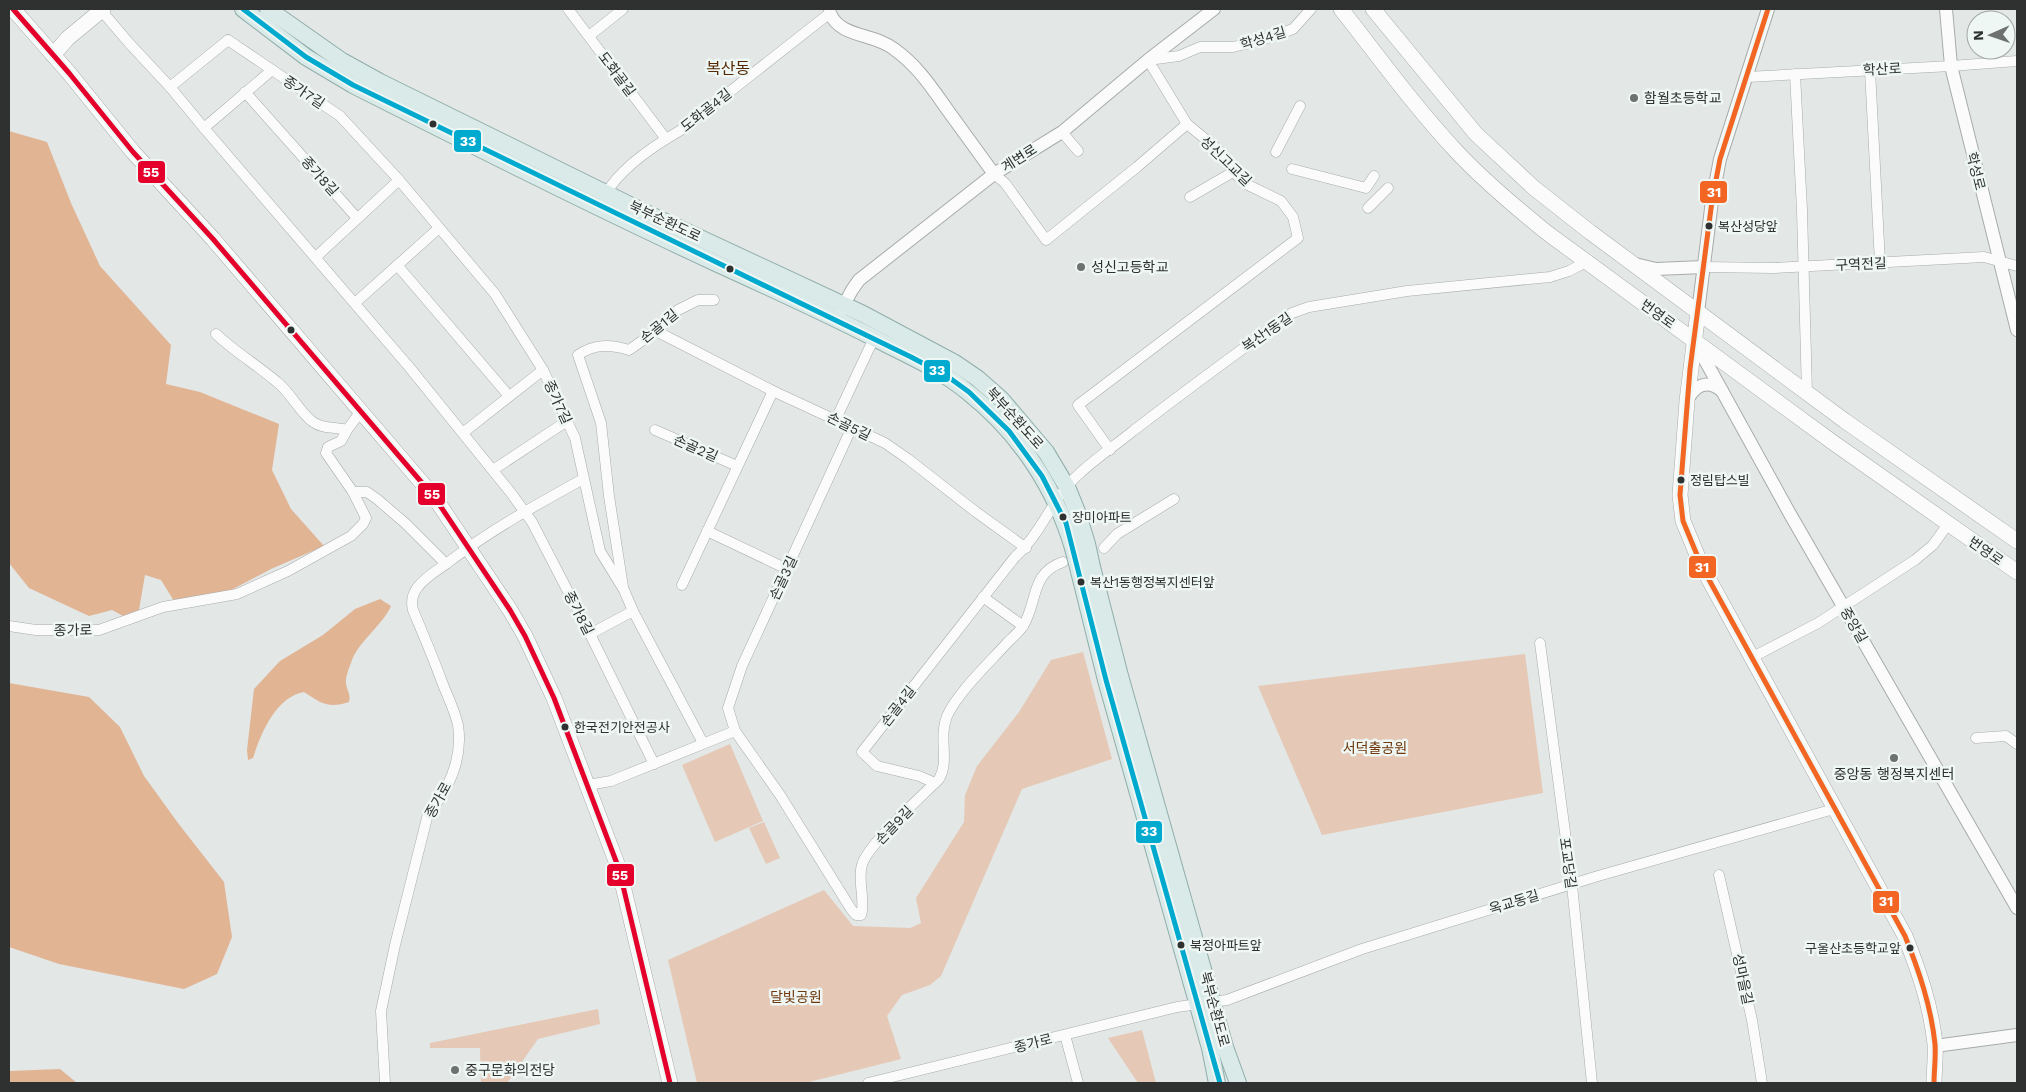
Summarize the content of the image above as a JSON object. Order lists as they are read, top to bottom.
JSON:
{
  "streets": {
    "main road": ["북부순환도로", "번영로"],
    "street": [
      "학성4길",
      "학산로",
      "도화골길",
      "종가7길",
      "도화골4길",
      "계변로",
      "성신고교길",
      "학성로",
      "종가8길",
      "구역전길",
      "손골1길",
      "복산1동길",
      "손골5길",
      "손골2길",
      "손골3길",
      "중앙길",
      "종가로",
      "손골4길",
      "손골9길",
      "포교당길",
      "옥교동길",
      "성마을길"
    ]
  },
  "crossings": [
    ["학성4길", "계변로"],
    ["학성4길", "성신고교길"],
    ["학산로", "학성로"],
    ["도화골길", "도화골4길"],
    ["종가7길", "종가8길"],
    ["종가7길", "손골1길"],
    ["종가7길", "종가로"],
    ["도화골4길", "북부순환도로"],
    ["계변로", "성신고교길"],
    ["계변로", "북부순환도로"],
    ["성신고교길", "복산1동길"],
    ["학성로", "구역전길"],
    ["종가8길", "종가로"],
    ["북부순환도로", "복산1동길"],
    ["북부순환도로", "종가로"],
    ["북부순환도로", "손골4길"],
    ["북부순환도로", "옥교동길"],
    ["번영로", "복산1동길"],
    ["번영로", "중앙길"],
    ["손골1길", "손골5길"],
    ["복산1동길", "손골4길"],
    ["손골5길", "손골3길"],
    ["손골5길", "손골4길"],
    ["손골3길", "손골9길"],
    ["종가로", "옥교동길"],
    ["손골4길", "손골9길"],
    ["포교당길", "옥교동길"]
  ],
  "districts": ["복산동"],
  "parks": ["서덕출공원", "달빛공원"],
  "places": [
    "함월초등학교",
    "복산성당앞",
    "성신고등학교",
    "정림탑스빌",
    "장미아파트",
    "복산1동행정복지센터앞",
    "한국전기안전공사",
    "중앙동 행정복지센터",
    "북정아파트앞",
    "구울산초등학교앞",
    "중구문화의전당"
  ],
  "lines": ["transit line 33", "transit line 31", "transit line 55"],
  "north": "left"
}
